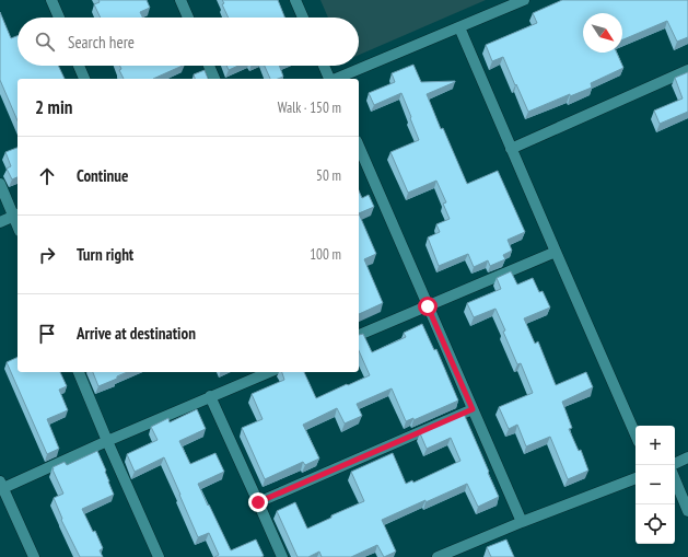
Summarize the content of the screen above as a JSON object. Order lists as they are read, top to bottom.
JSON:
{
  "north": "bottom right",
  "page": {
    "search": "Search here",
    "heading": ["2 min", "Walk · 150 m"],
    "list": [
      ["Continue", "50 m"],
      ["Turn right", "100 m"],
      "Arrive at destination"
    ],
    "map_buttons": ["+", "−"]
  }
}
